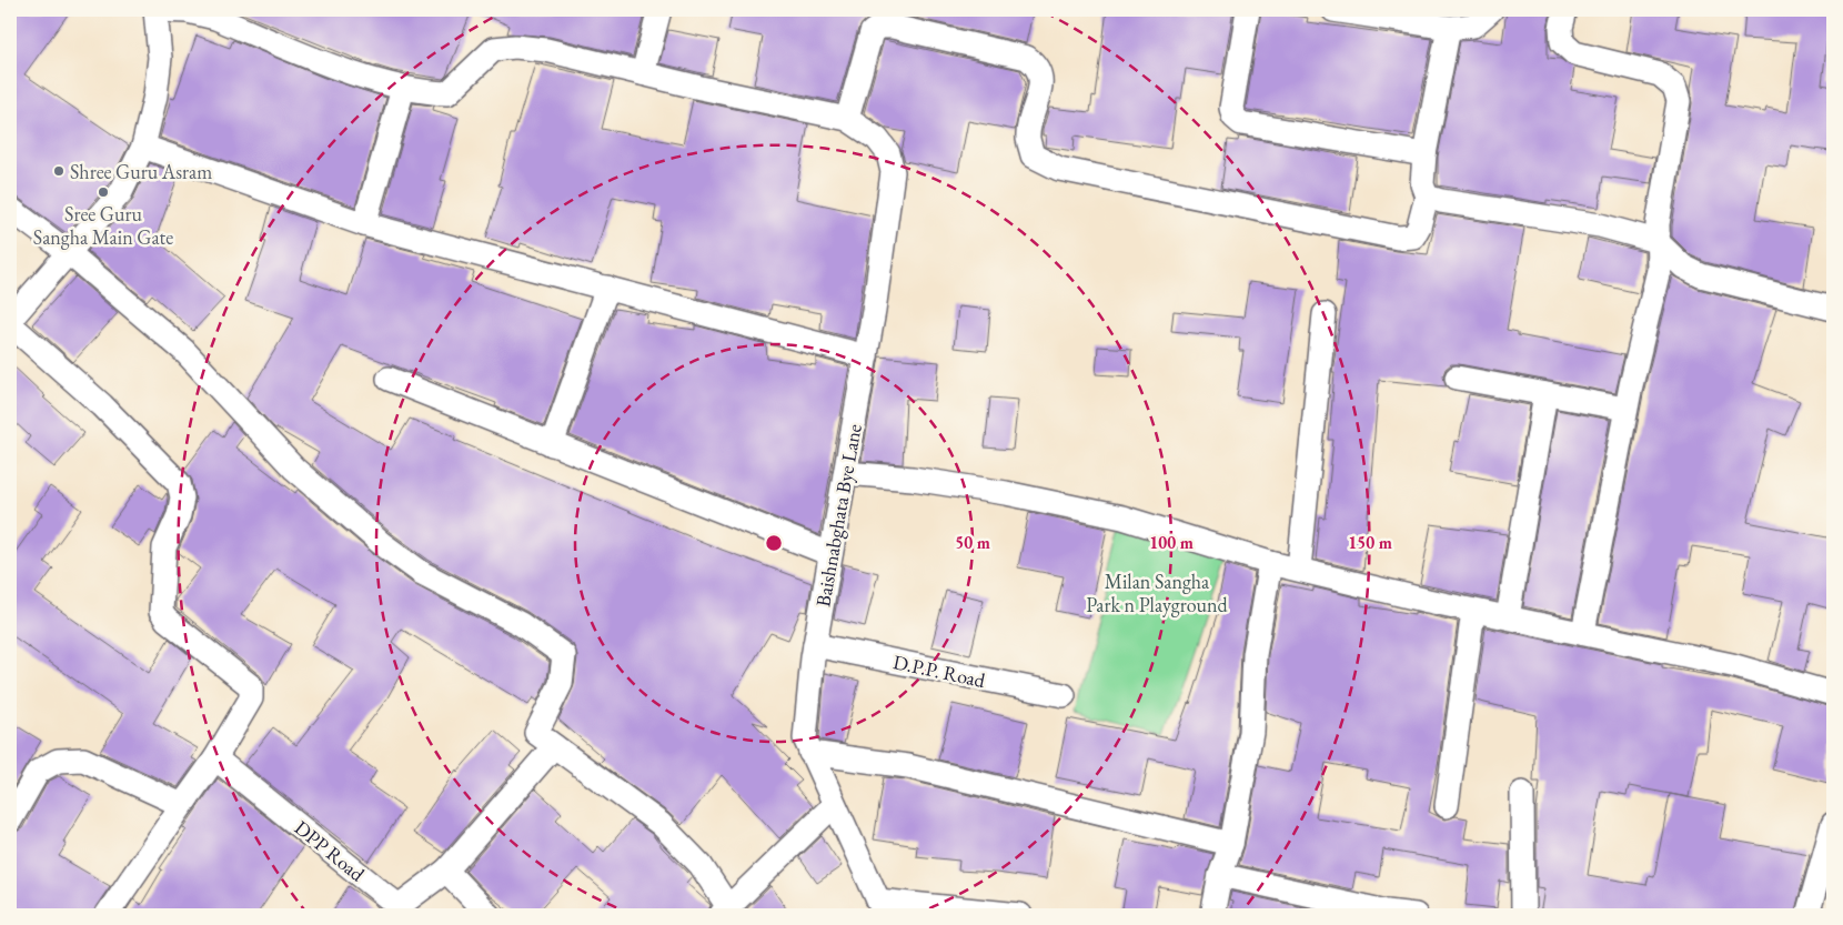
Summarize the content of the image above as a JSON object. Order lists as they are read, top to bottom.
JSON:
{
  "streets": {
    "street": ["Baishnabghata Bye Lane", "D.P.P. Road", "DPP Road"]
  },
  "crossings": [
    ["Baishnabghata Bye Lane", "D.P.P. Road"]
  ],
  "parks": ["Milan Sangha Park n Playground"],
  "places": ["Shree Guru Asram", "Sree Guru Sangha Main Gate"],
  "rings": ["50 m", "100 m", "150 m"]
}
